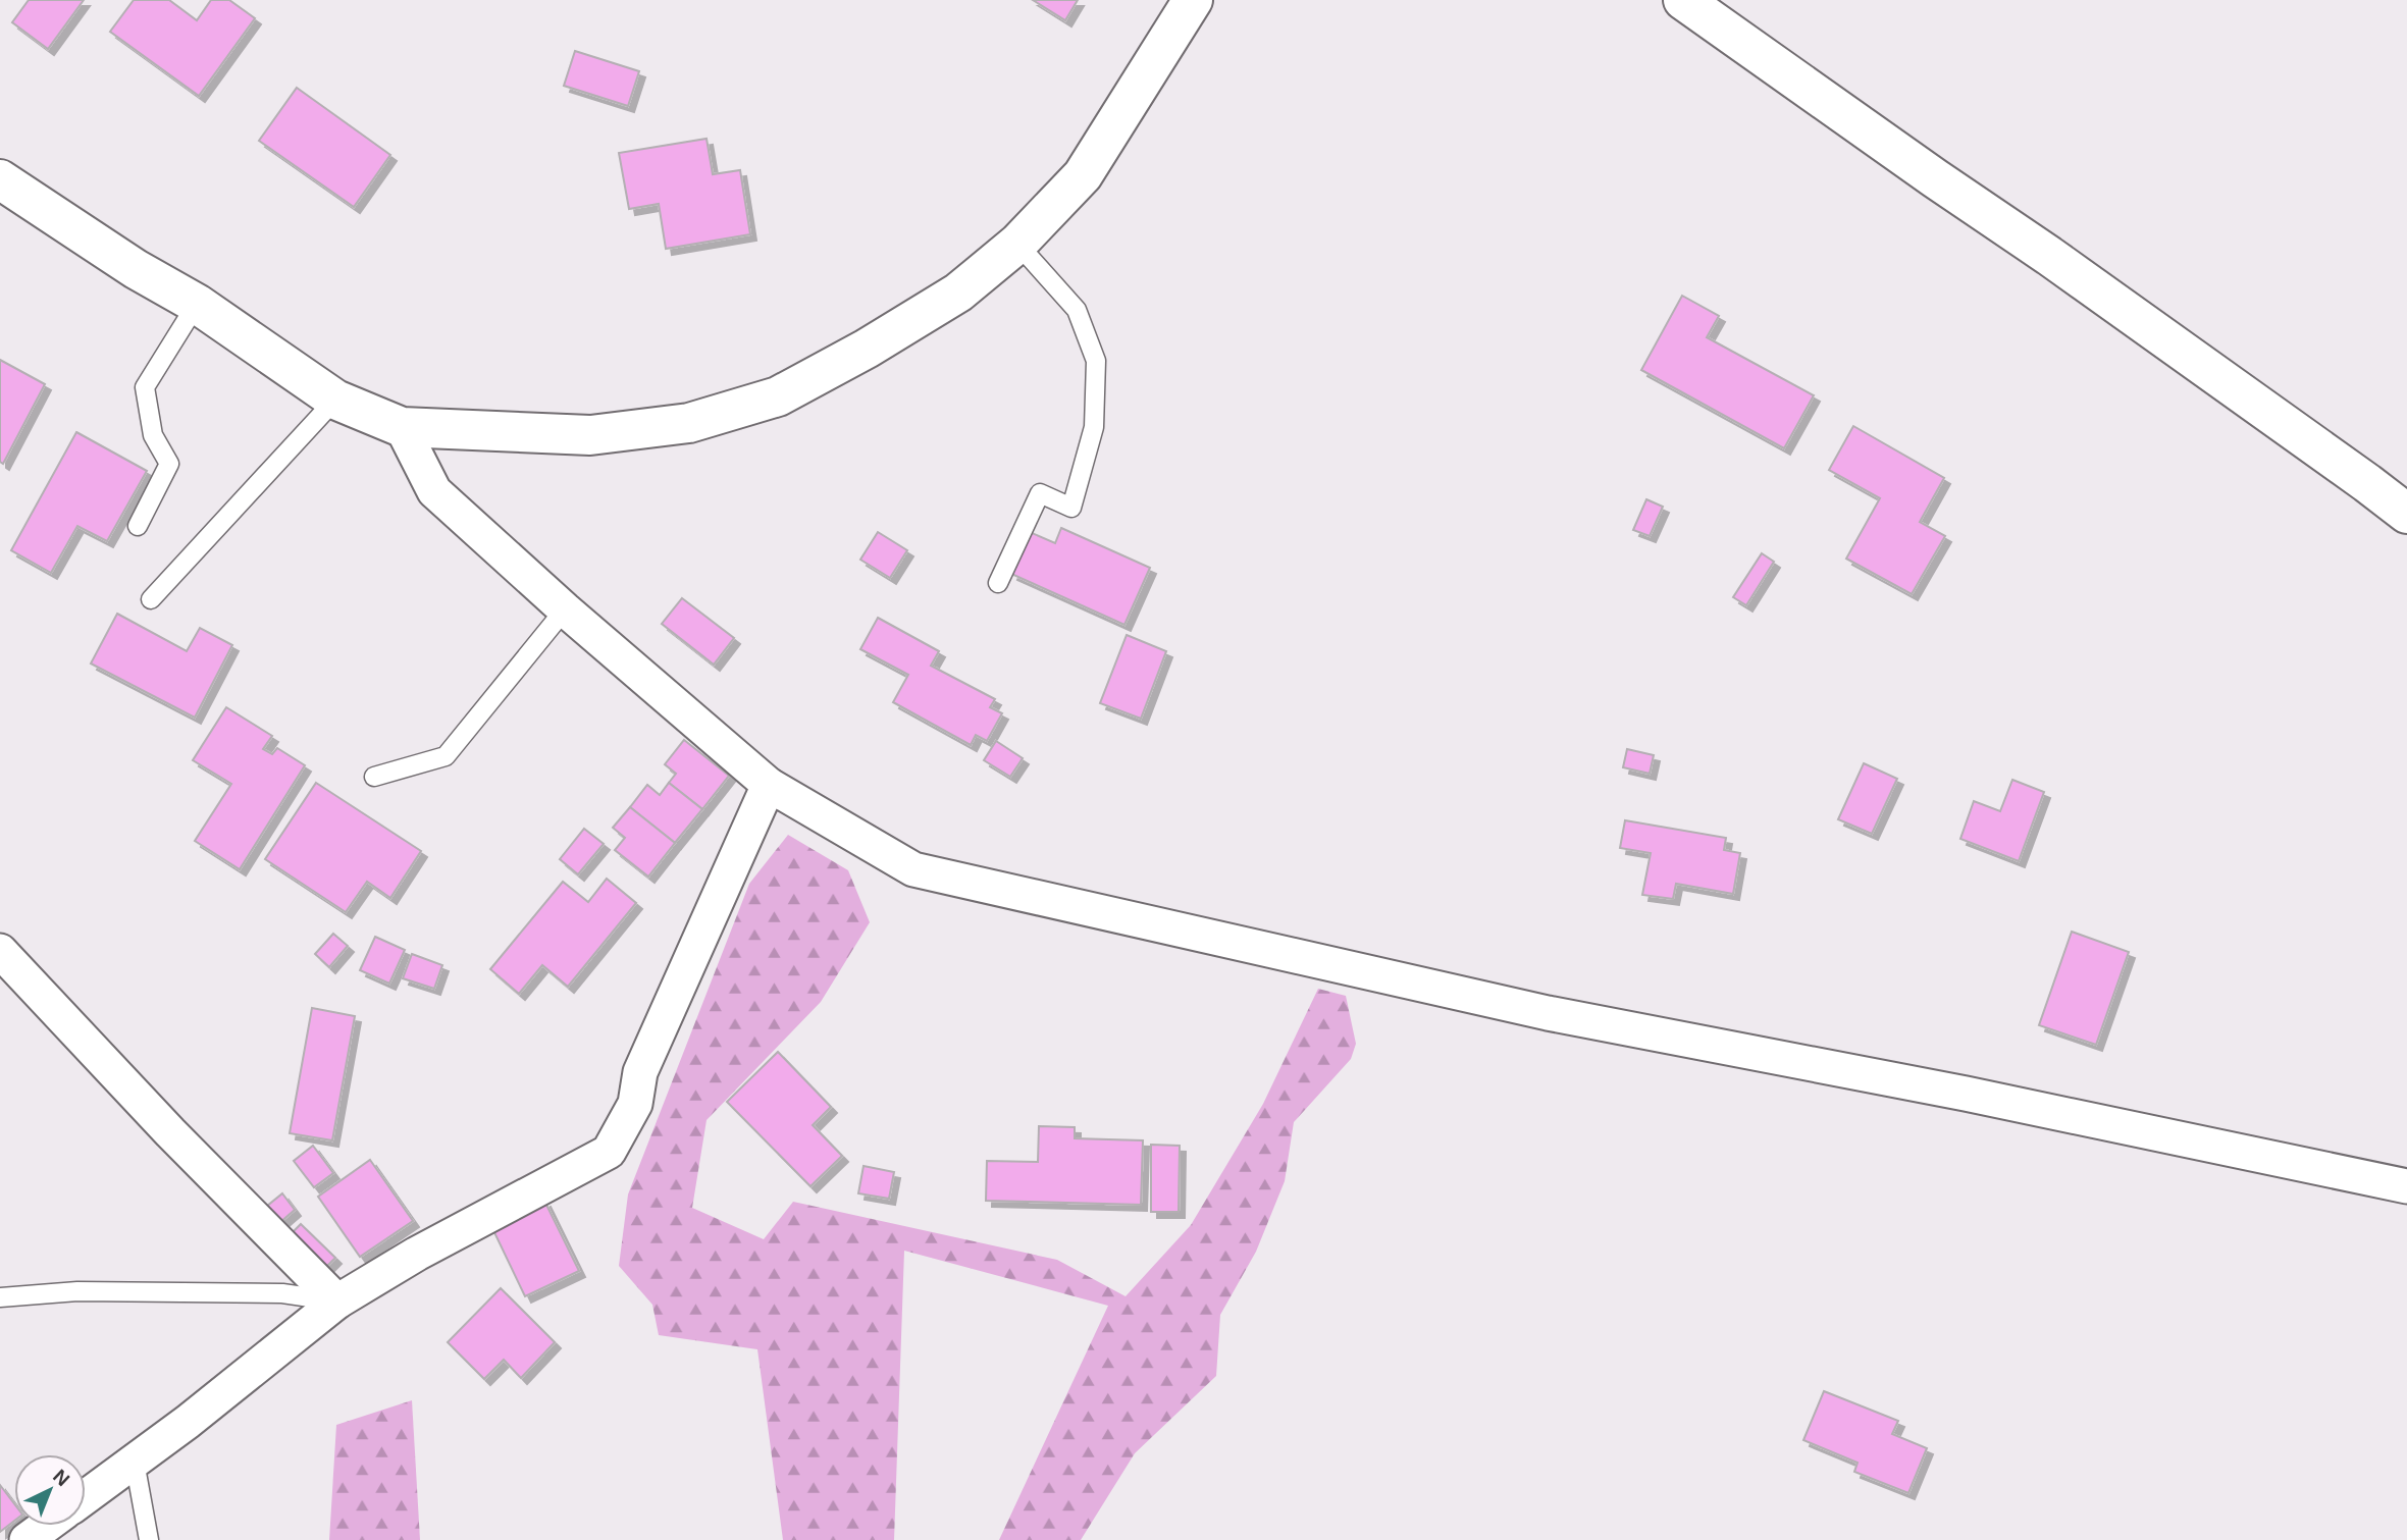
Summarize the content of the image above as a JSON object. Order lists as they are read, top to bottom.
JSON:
{
  "north": "top right"
}
